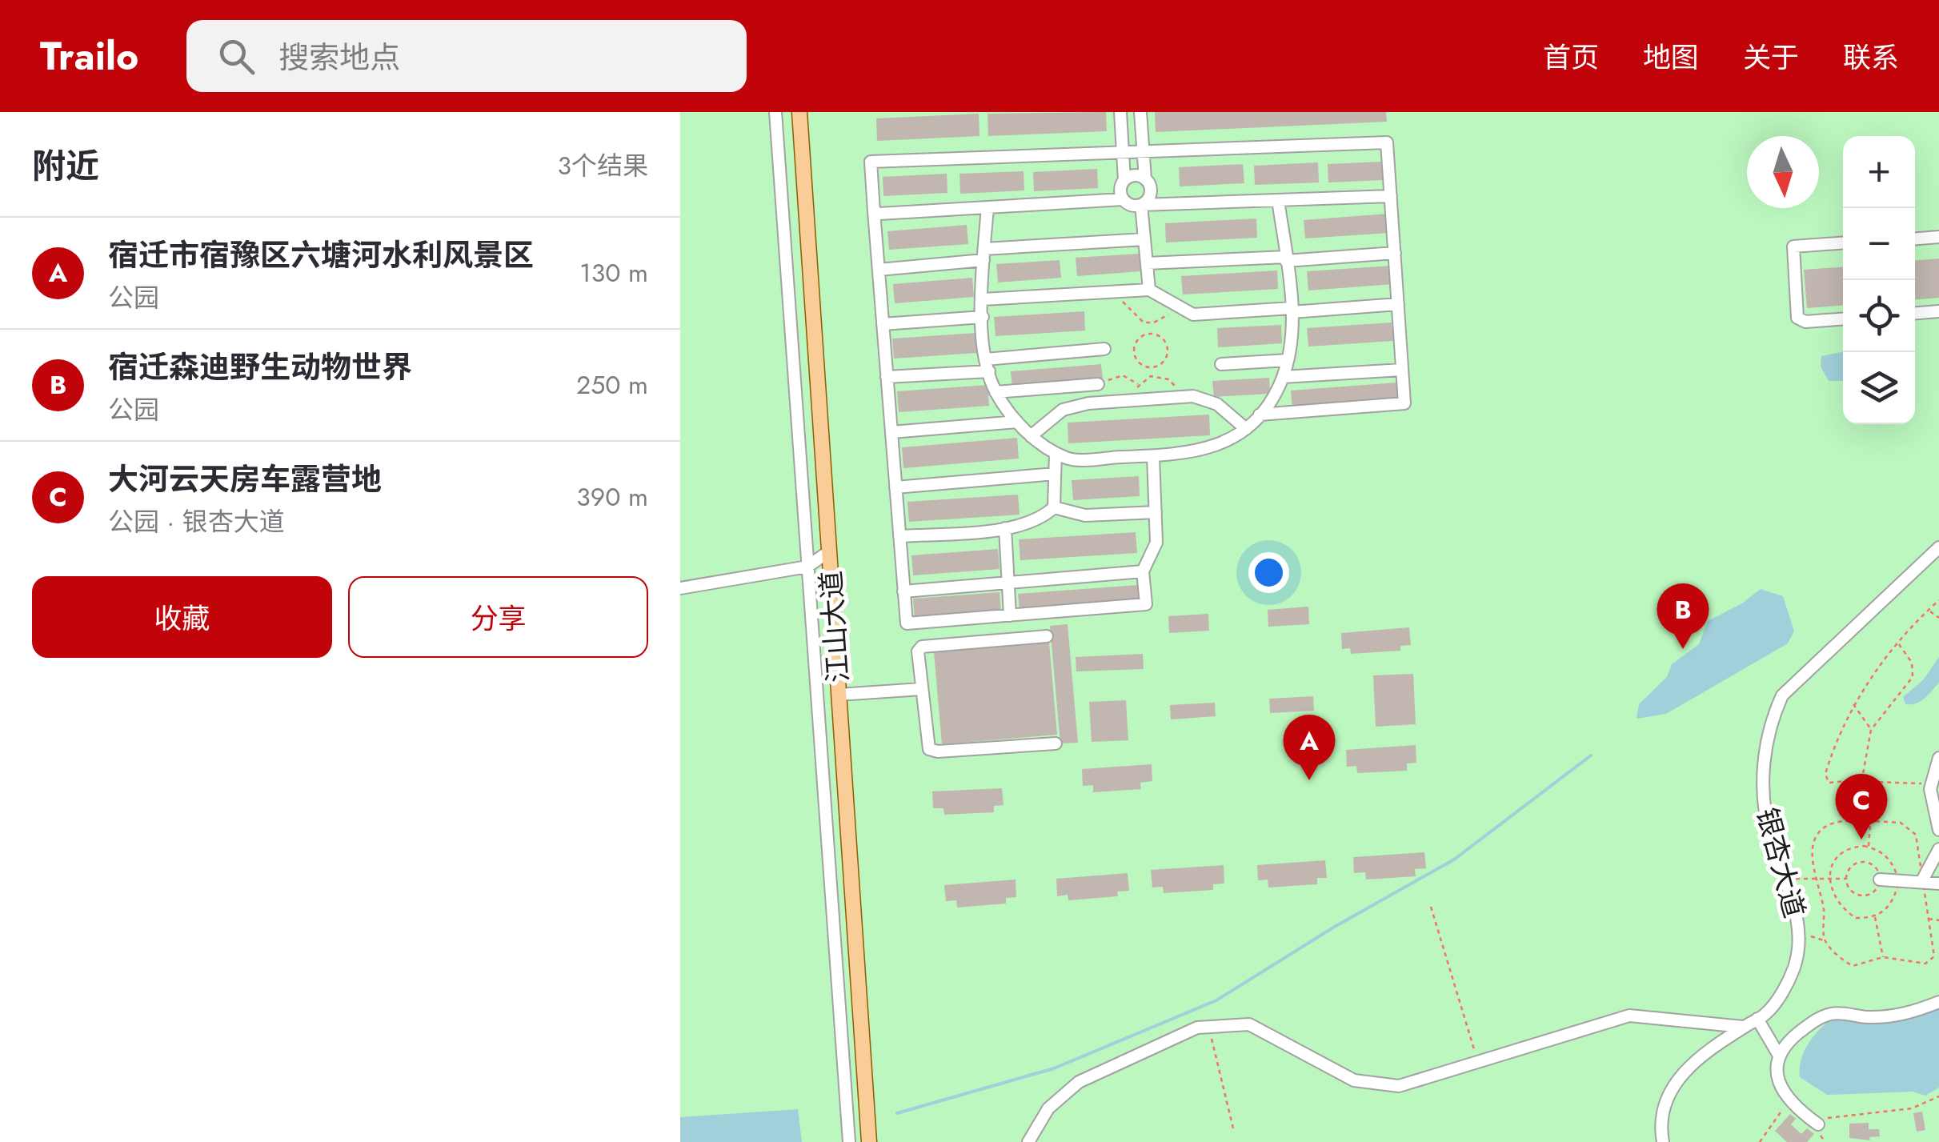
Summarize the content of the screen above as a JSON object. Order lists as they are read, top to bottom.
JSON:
{
  "streets": {
    "main road": ["江山大道"],
    "street": ["银杏大道"]
  },
  "north": "bottom",
  "page": {
    "header": "Trailo",
    "search": "搜索地点",
    "nav": [
      "首页",
      "地图",
      "关于",
      "联系"
    ],
    "heading": ["附近", "3个结果"],
    "map_buttons": ["+", "−"],
    "list": [
      {
        "mark": "A",
        "name": "宿迁市宿豫区六塘河水利风景区",
        "note": "公园",
        "value": "130 m"
      },
      {
        "mark": "B",
        "name": "宿迁森迪野生动物世界",
        "note": "公园",
        "value": "250 m"
      },
      {
        "mark": "C",
        "name": "大河云天房车露营地",
        "note": "公园 · 银杏大道",
        "value": "390 m"
      }
    ],
    "buttons": ["收藏", "分享"],
    "pins": ["B", "A", "C"]
  }
}
